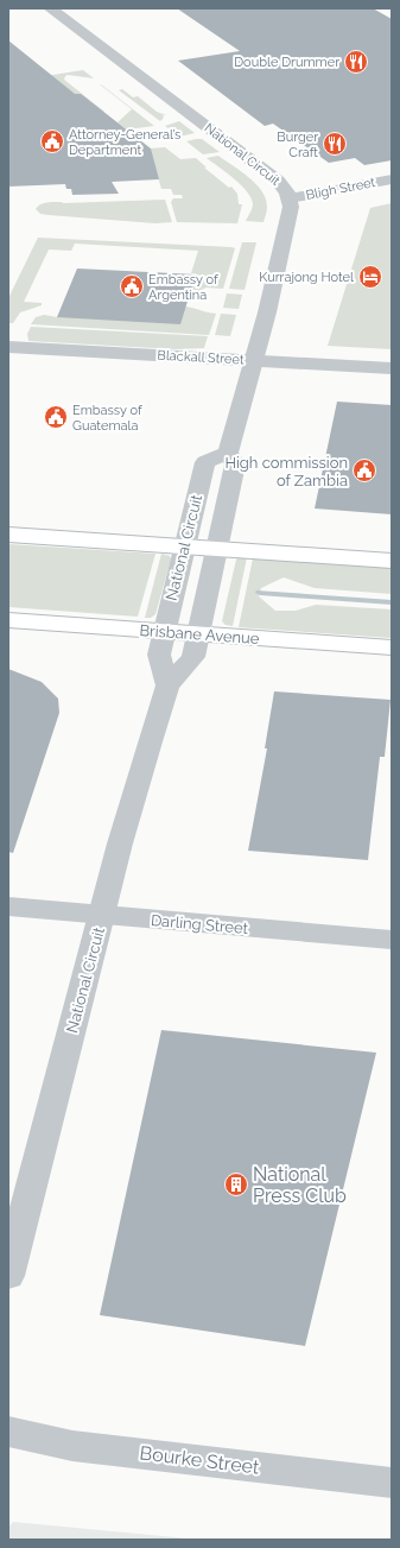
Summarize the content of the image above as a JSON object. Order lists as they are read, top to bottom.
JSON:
{
  "streets": {
    "main road": ["Brisbane Avenue"],
    "street": [
      "National Circuit",
      "Bligh Street",
      "Blackall Street",
      "Darling Street",
      "Bourke Street"
    ]
  },
  "crossings": [
    ["National Circuit", "Bligh Street"],
    ["National Circuit", "Blackall Street"],
    ["National Circuit", "Brisbane Avenue"],
    ["National Circuit", "Darling Street"]
  ],
  "places": {
    "restaurant": ["Double Drummer", "Burger Craft"],
    "public building": [
      "Attorney-General’s Department",
      "Embassy of Argentina",
      "Embassy of Guatemala",
      "High commission of Zambia"
    ],
    "hotel": ["Kurrajong Hotel"],
    "building": ["National Press Club"]
  }
}
